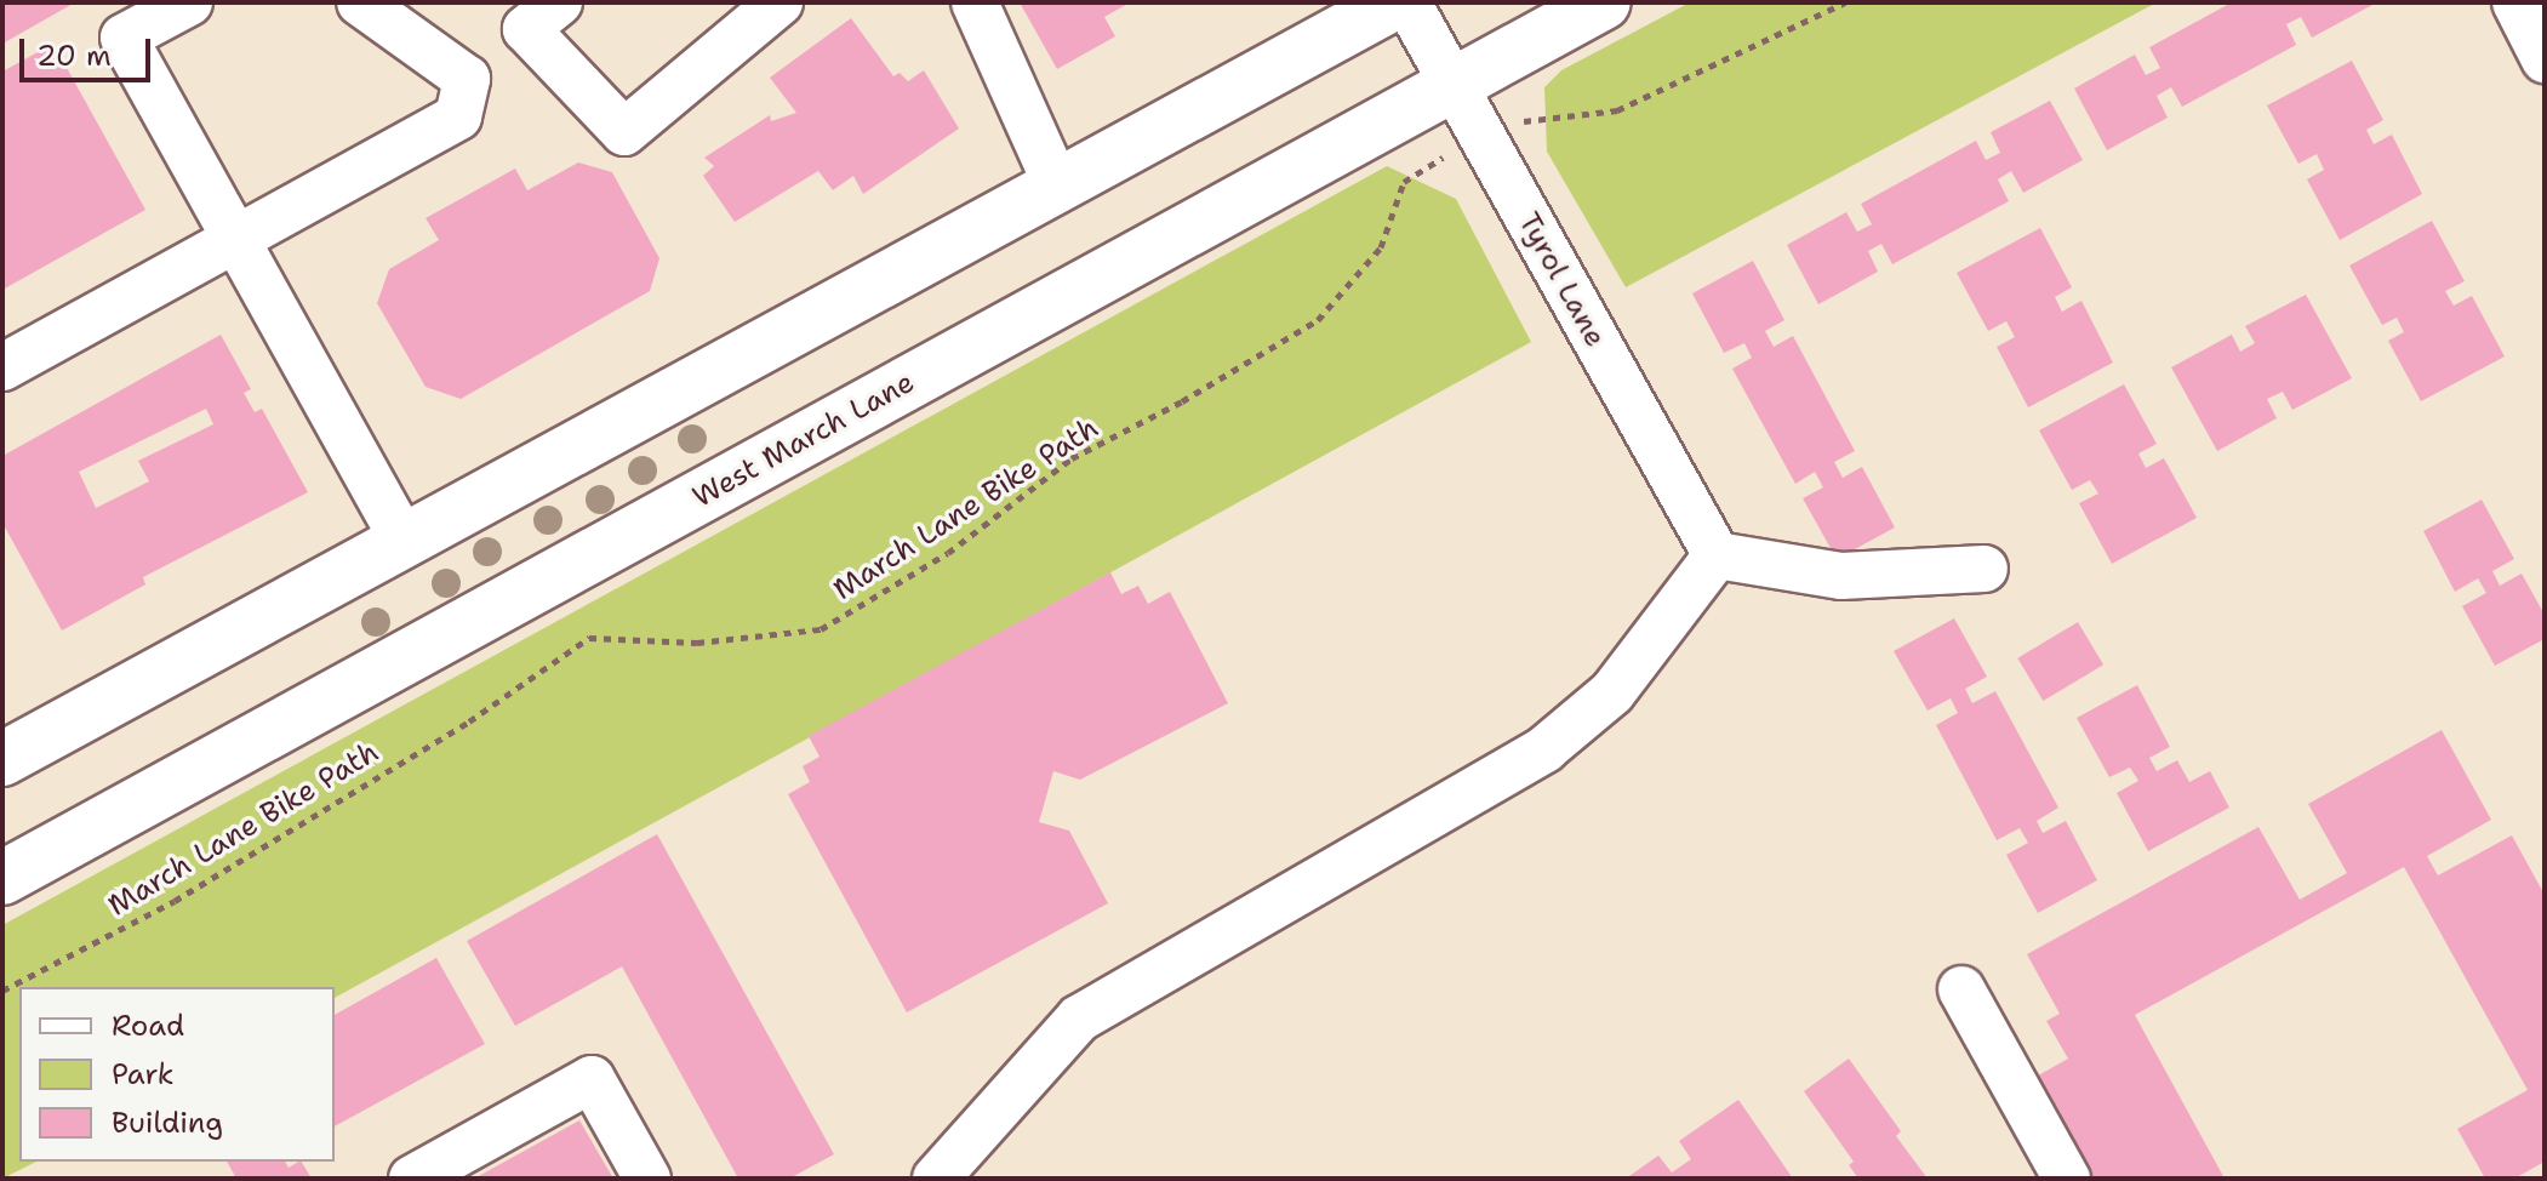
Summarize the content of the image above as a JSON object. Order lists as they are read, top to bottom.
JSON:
{
  "streets": {
    "main road": ["West March Lane"],
    "street": ["Tyrol Lane"],
    "path": ["March Lane Bike Path"]
  },
  "crossings": [
    ["Tyrol Lane", "West March Lane"],
    ["Tyrol Lane", "March Lane Bike Path"]
  ],
  "legend": ["Road", "Park", "Building"],
  "scale_bar": "20 m"
}
